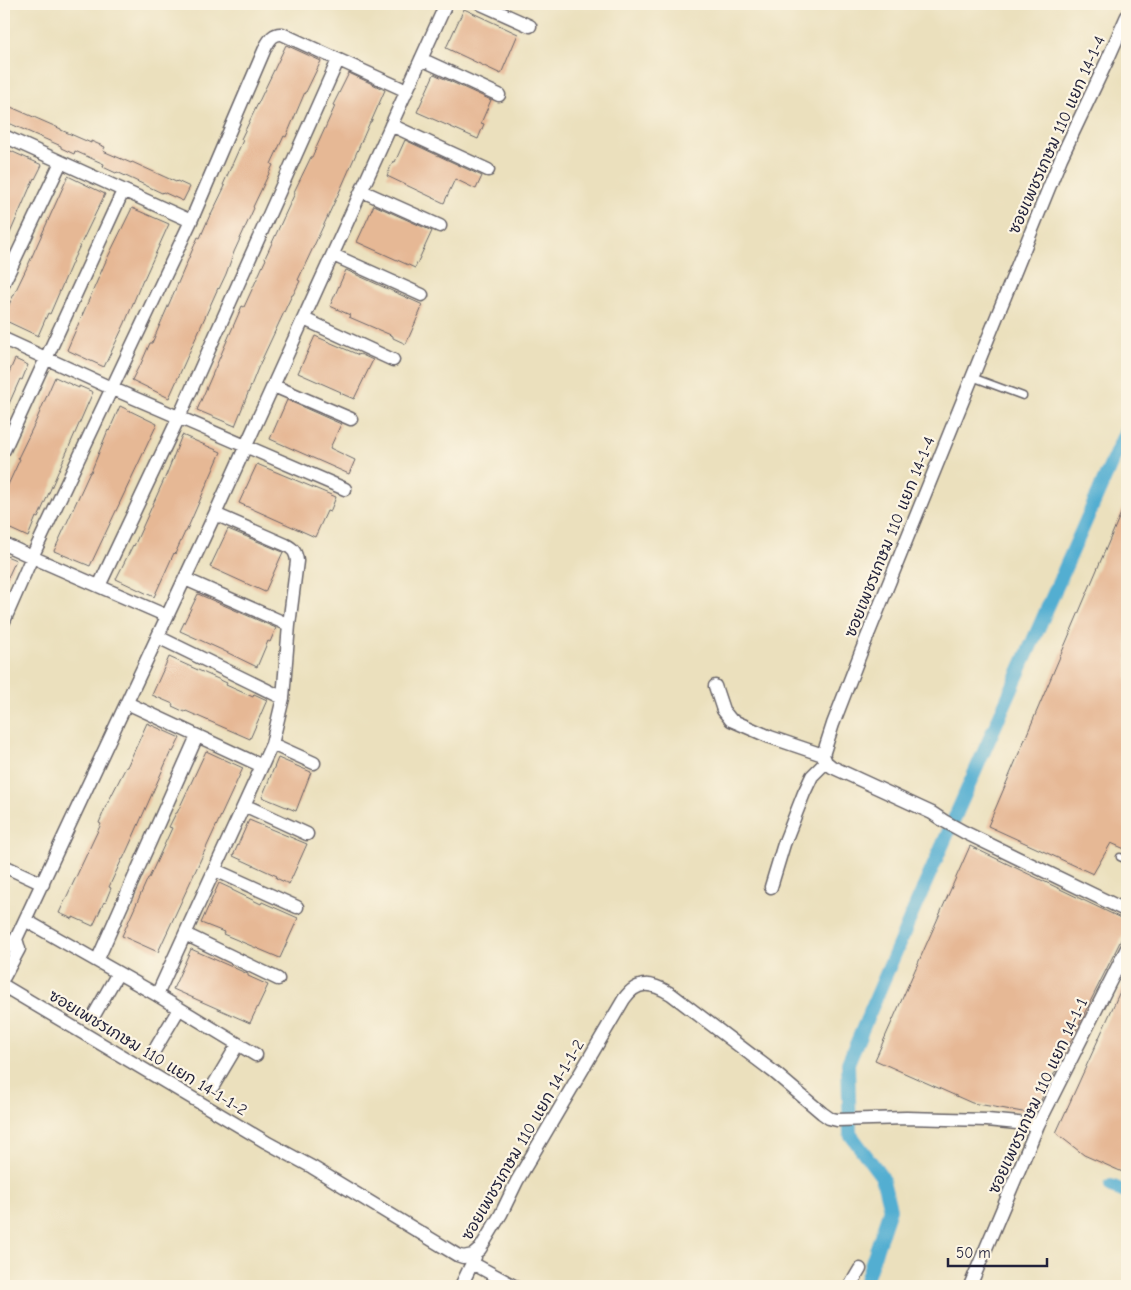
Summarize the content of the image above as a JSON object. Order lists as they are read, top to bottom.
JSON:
{
  "streets": {
    "street": ["ซอยเพชรเกษม 110 แยก 14-1-4", "ซอยเพชรเกษม 110 แยก 14-1-1-2", "ซอยเพชรเกษม 110 แยก 14-1-1"]
  },
  "crossings": [
    ["ซอยเพชรเกษม 110 แยก 14-1-1-2", "ซอยเพชรเกษม 110 แยก 14-1-1"]
  ],
  "scale_bar": "50 m"
}
